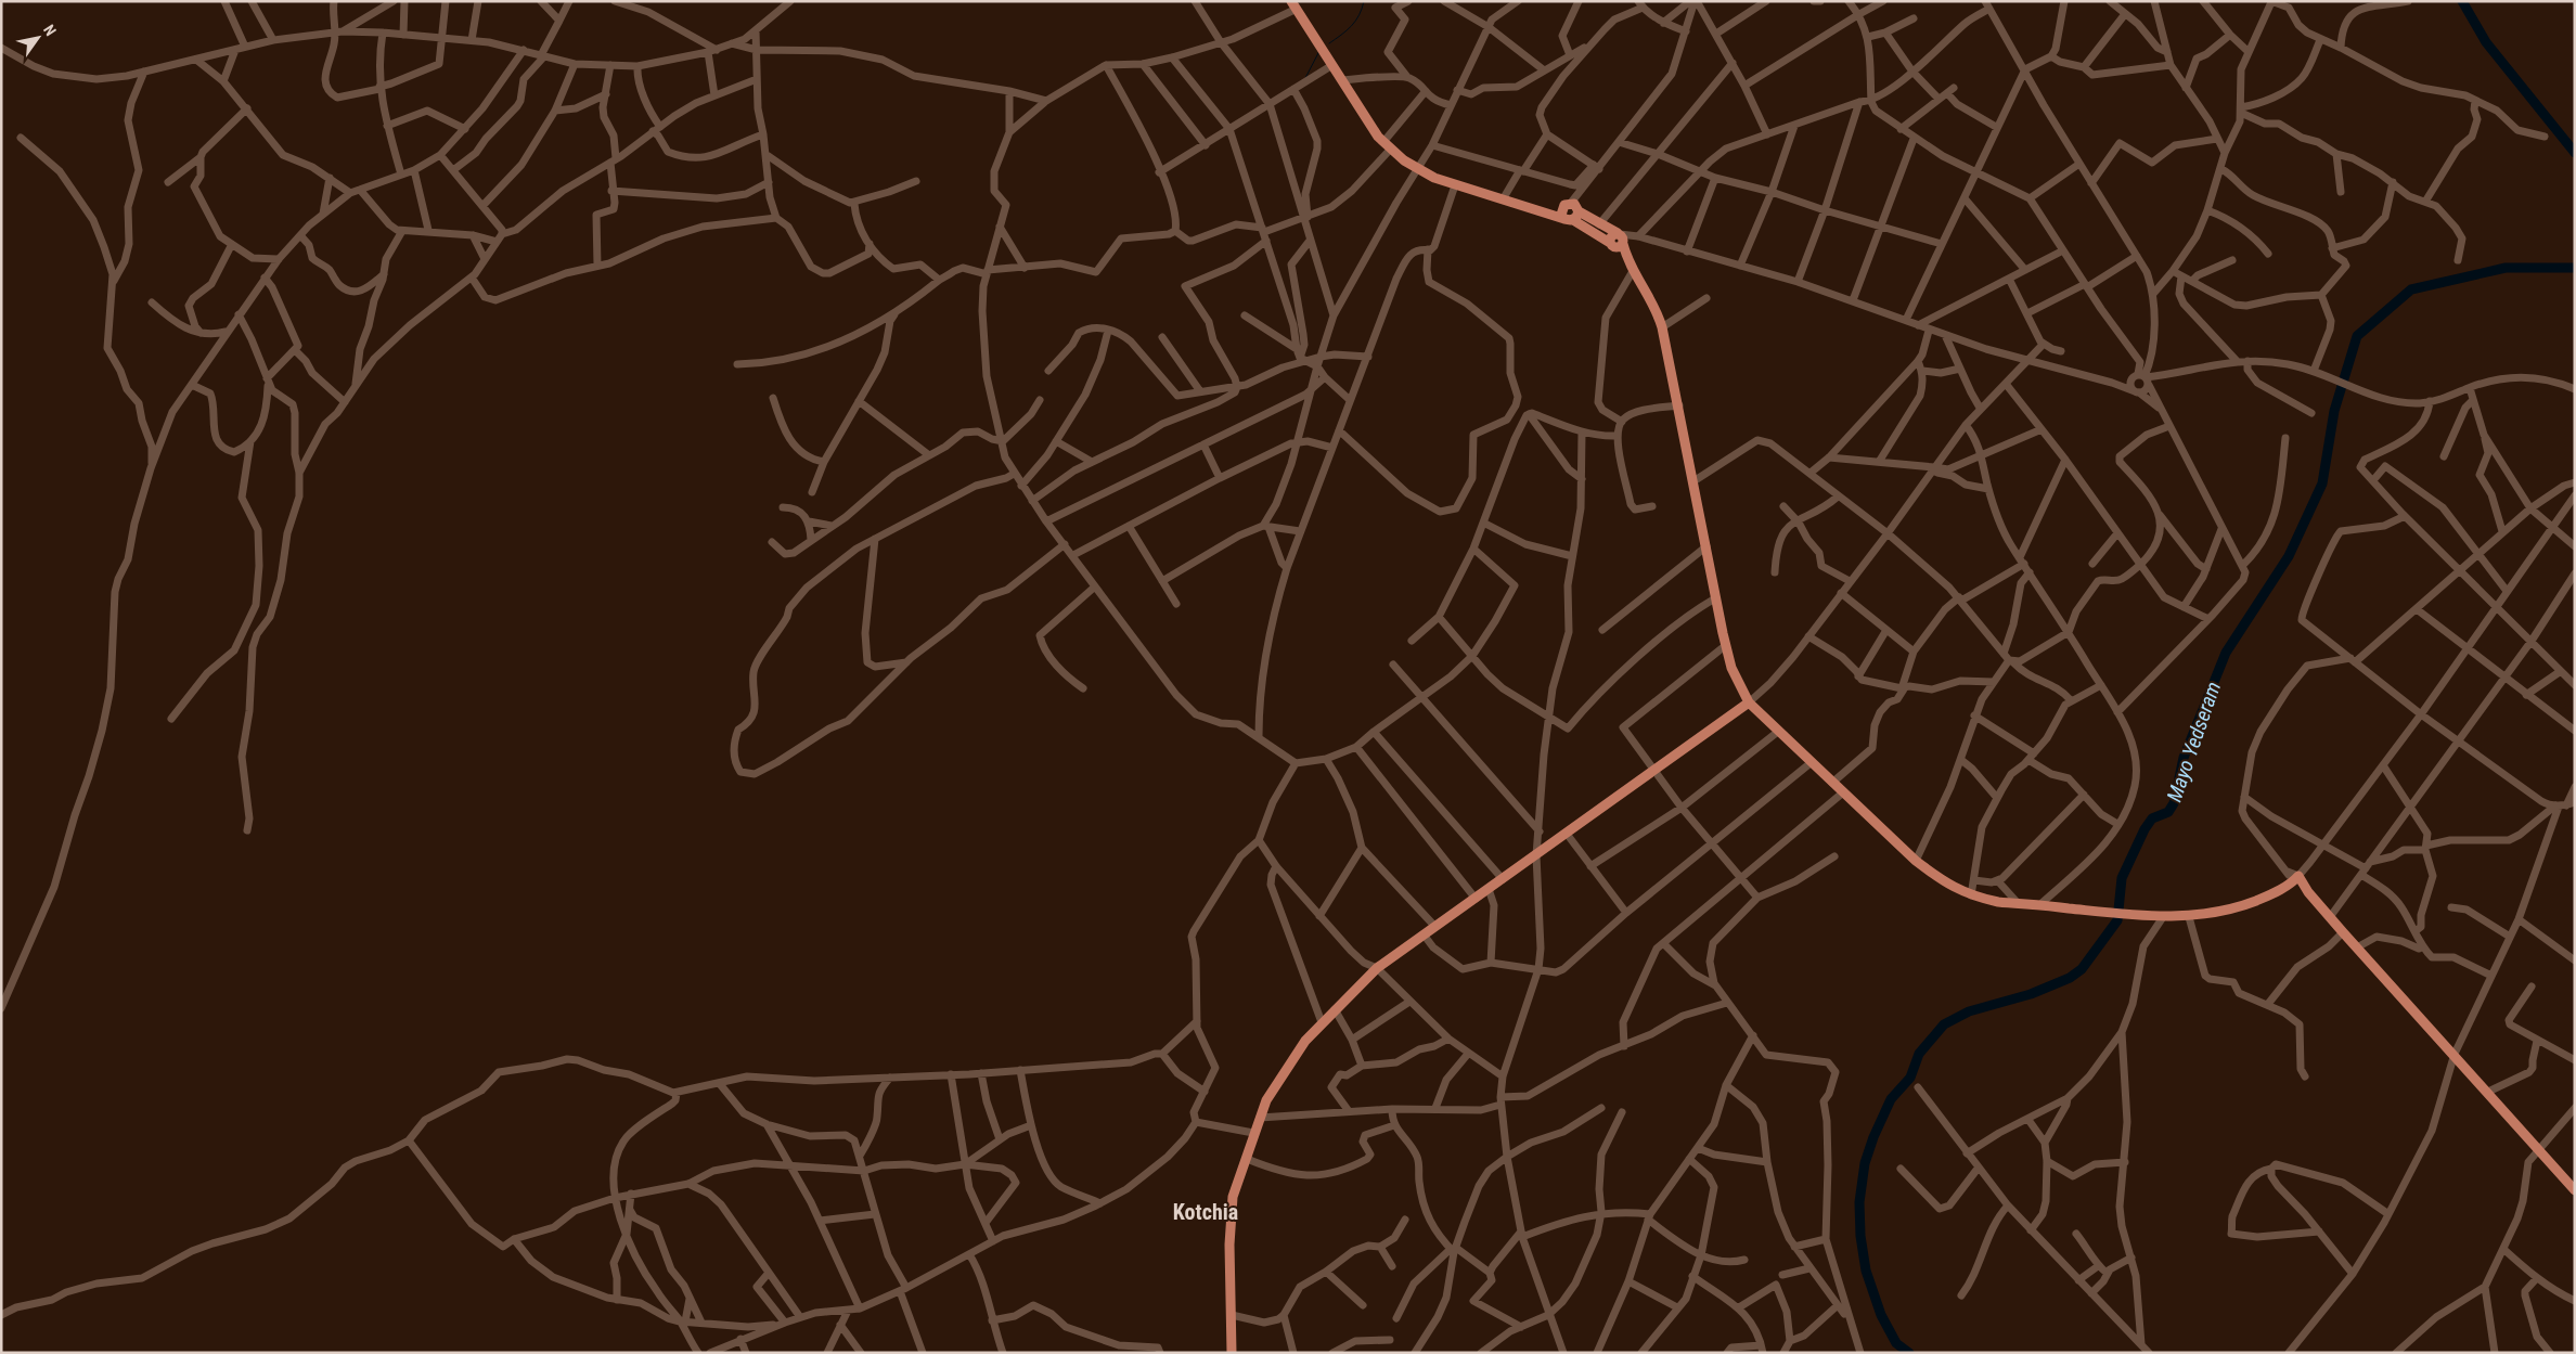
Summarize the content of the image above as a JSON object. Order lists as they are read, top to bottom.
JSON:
{
  "districts": ["Kotchia"],
  "water": ["Mayo Yedseram"],
  "north": "top right"
}
